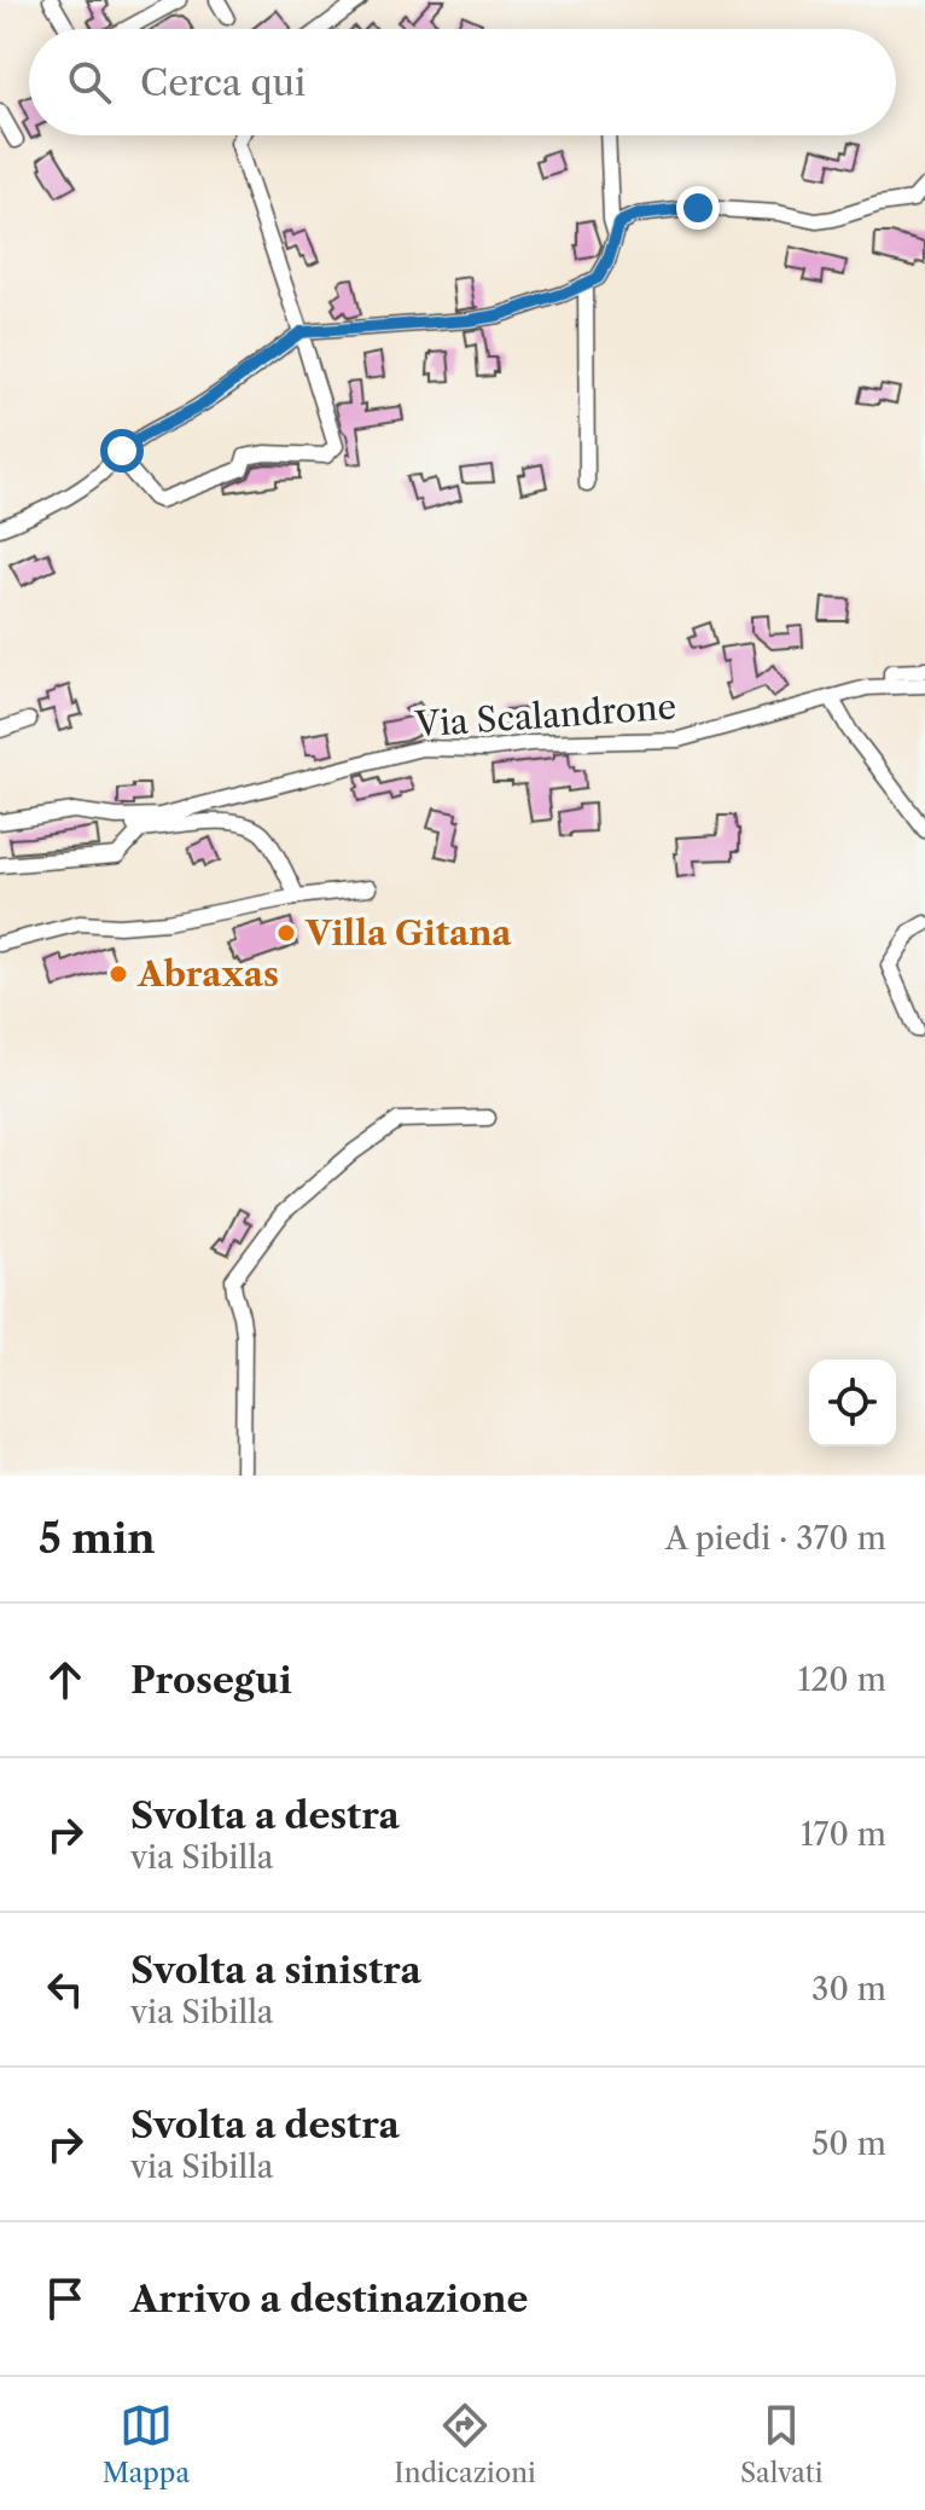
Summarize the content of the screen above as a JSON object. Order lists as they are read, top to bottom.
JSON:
{
  "streets": {
    "street": ["Via Scalandrone"]
  },
  "places": ["Villa Gitana", "Abraxas"],
  "page": {
    "search": "Cerca qui",
    "heading": ["5 min", "A piedi · 370 m"],
    "list": [
      ["Prosegui", "120 m"],
      ["Svolta a destra", "via Sibilla", "170 m"],
      ["Svolta a sinistra", "via Sibilla", "30 m"],
      ["Svolta a destra", "via Sibilla", "50 m"],
      "Arrivo a destinazione"
    ],
    "nav": ["Mappa", "Indicazioni", "Salvati"]
  }
}
